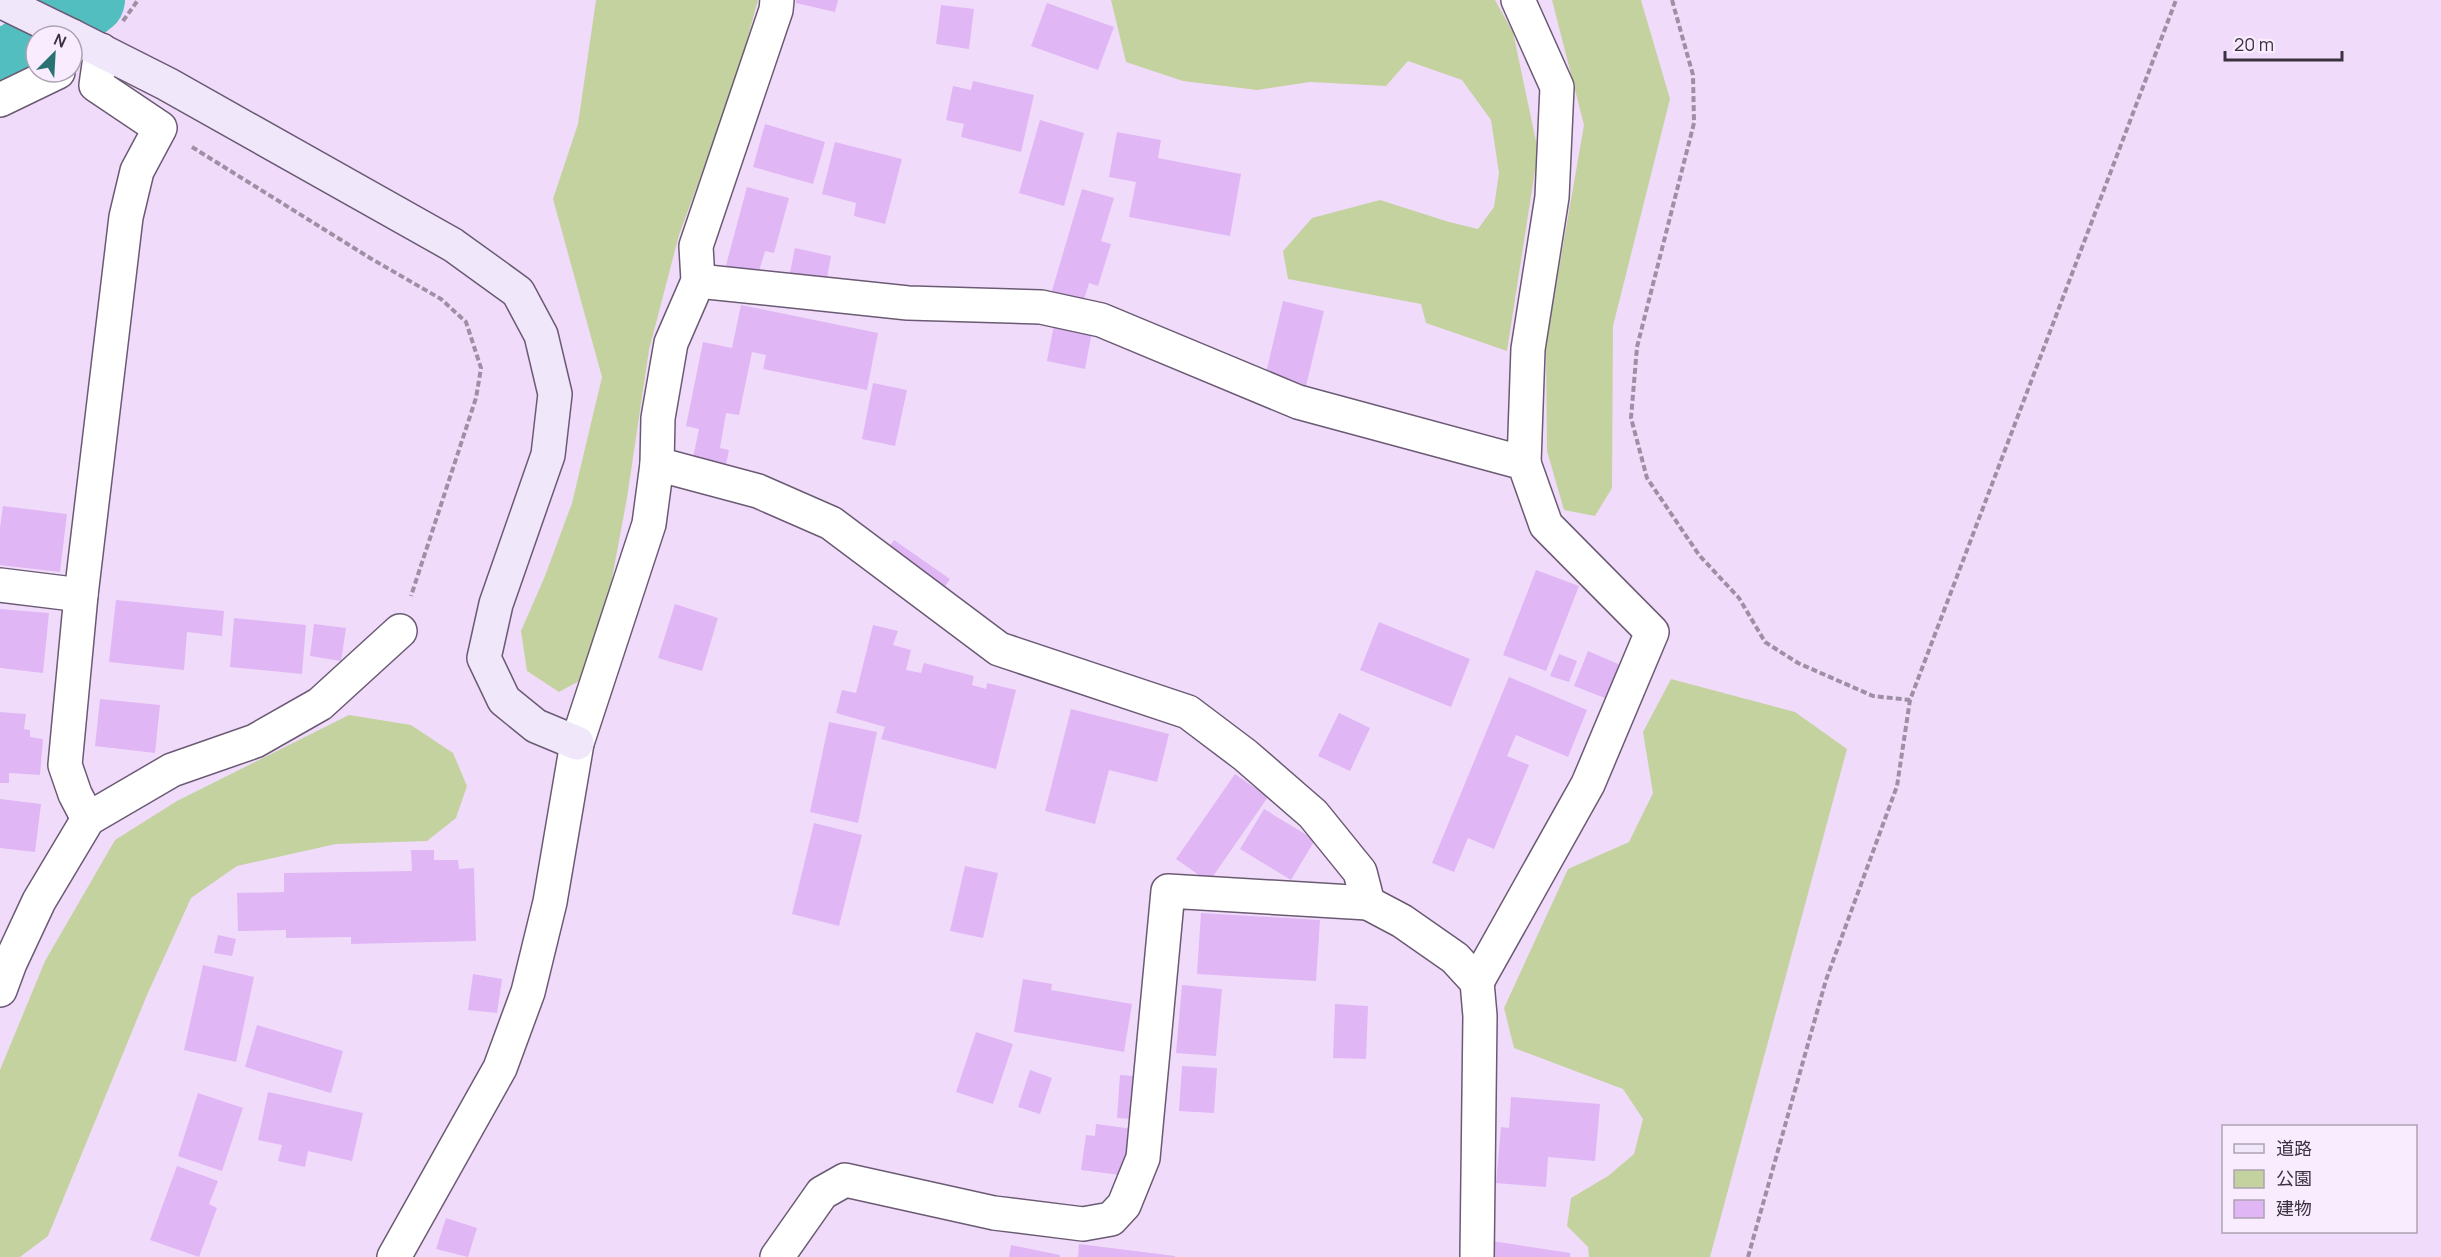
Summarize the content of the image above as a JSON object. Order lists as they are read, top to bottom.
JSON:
{
  "legend": ["道路", "公園", "建物"],
  "scale_bar": "20 m",
  "north": "top right"
}
